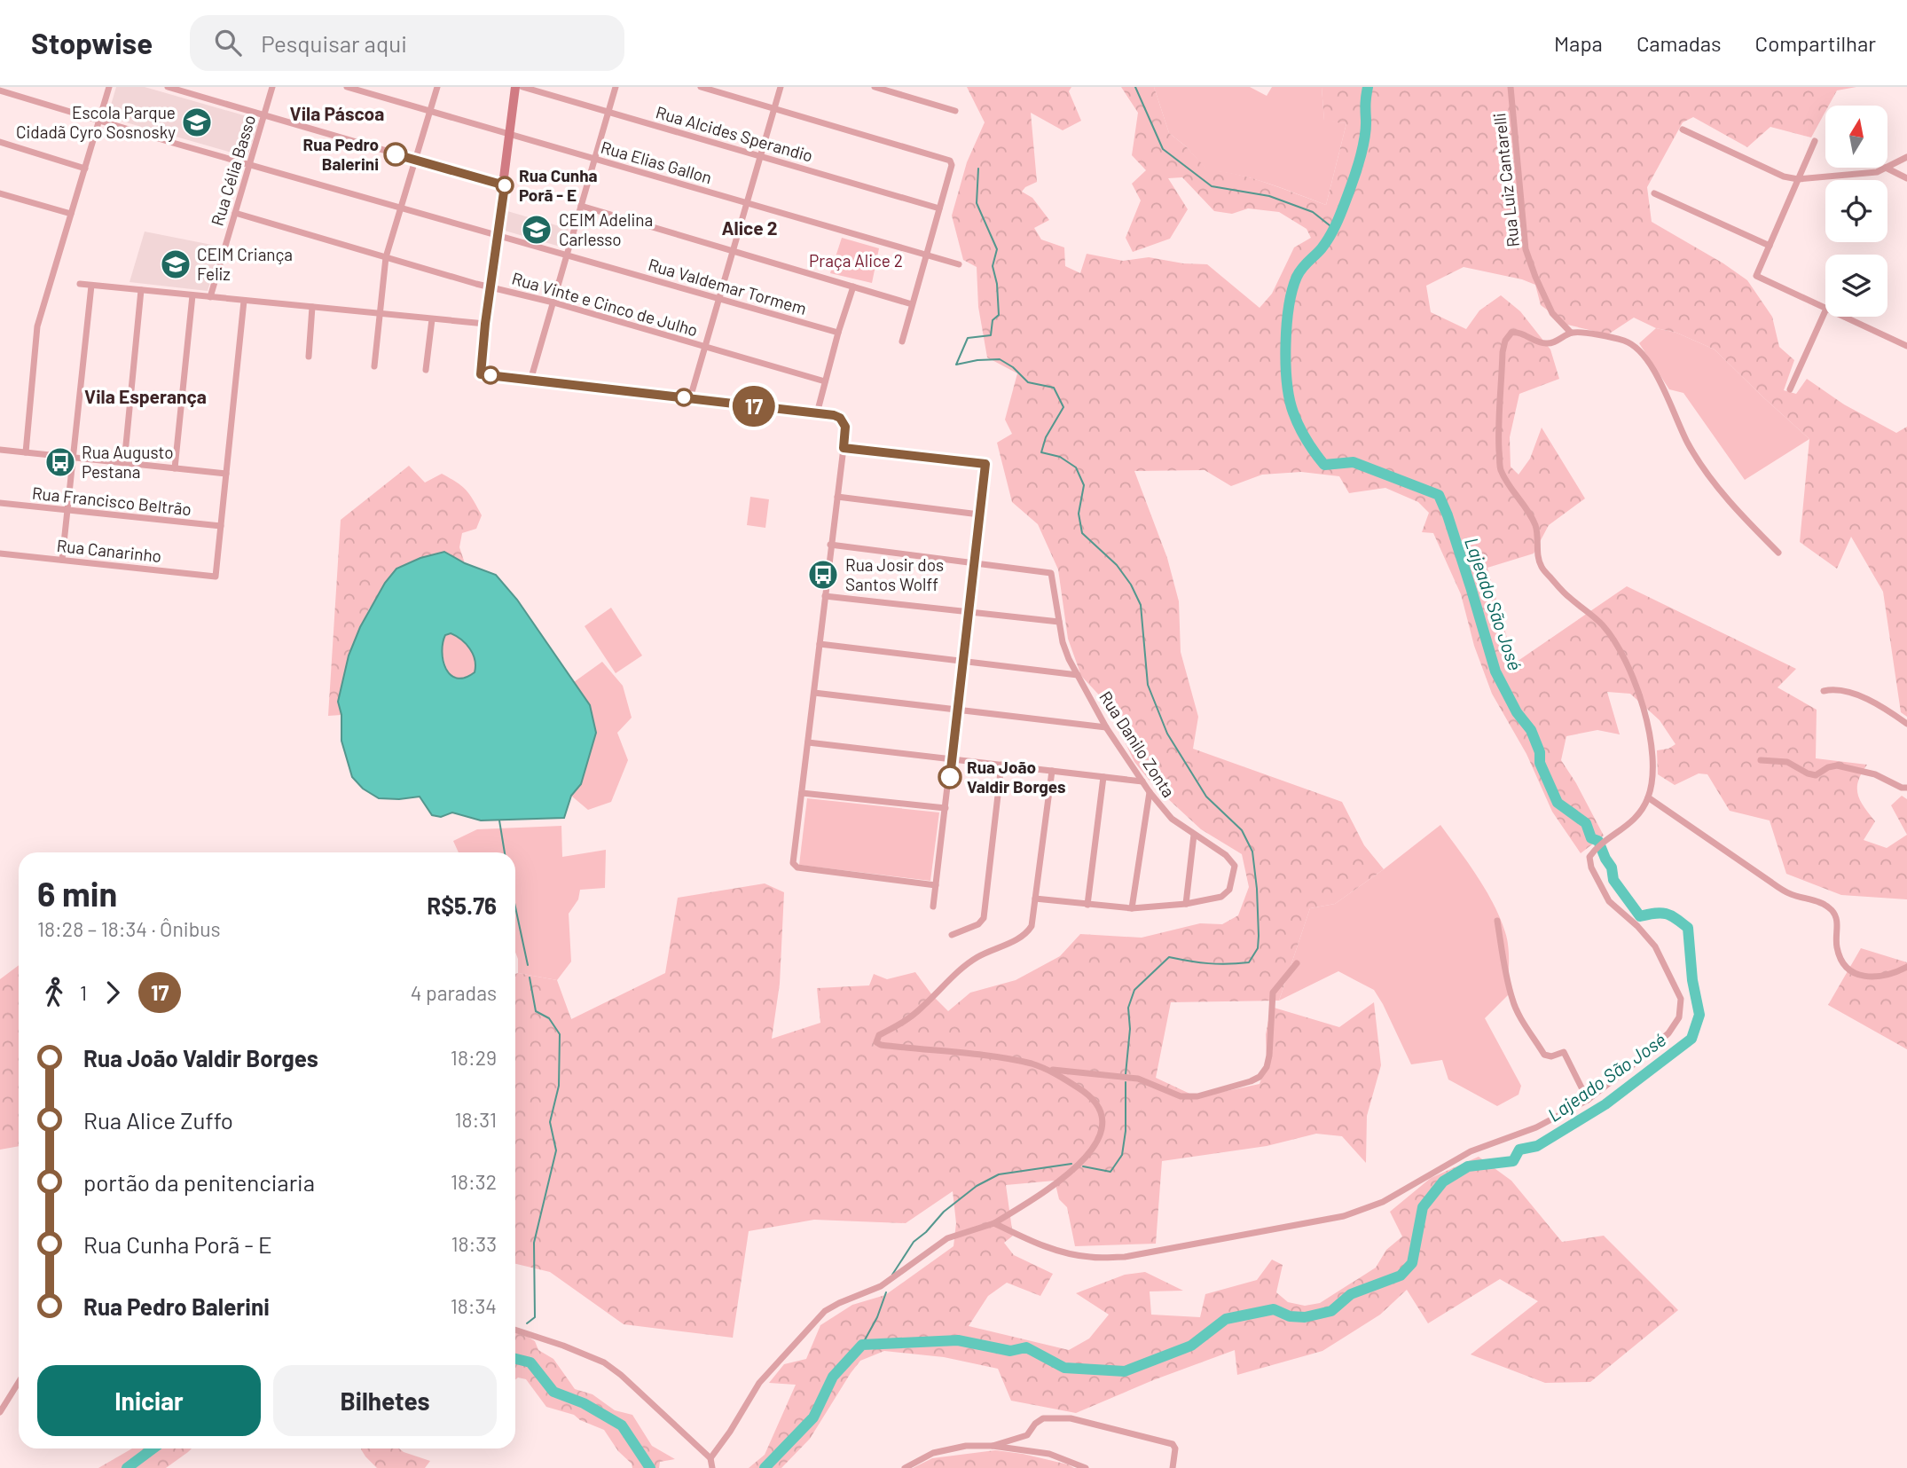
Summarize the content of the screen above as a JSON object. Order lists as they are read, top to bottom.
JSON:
{
  "streets": {
    "street": [
      "Rua Alcides Sperandio",
      "Rua Elias Gallon",
      "Rua Célia Basso",
      "Rua Luiz Cantarelli",
      "Rua Valdemar Tormem",
      "Rua Vinte e Cinco de Julho",
      "Rua Francisco Beltrão",
      "Rua Canarinho",
      "Rua Danilo Zonta"
    ]
  },
  "crossings": [
    ["Rua Célia Basso", "Rua Valdemar Tormem"],
    ["Rua Célia Basso", "Rua Vinte e Cinco de Julho"],
    ["Rua Francisco Beltrão", "Rua Canarinho"]
  ],
  "districts": ["Vila Páscoa", "Alice 2", "Vila Esperança"],
  "water": ["Lajeado São José"],
  "parks": ["Praça Alice 2"],
  "places": {
    "school or university": ["Escola Parque Cidadã Cyro Sosnosky", "CEIM Adelina Carlesso", "CEIM Criança Feliz"],
    "other": ["Rua Pedro Balerini", "Rua Cunha Porã - E", "Rua João Valdir Borges"],
    "bus stop": ["Rua Augusto Pestana", "Rua Josir dos Santos Wolff"]
  },
  "lines": ["bus line 17"],
  "north": "top",
  "page": {
    "header": "Stopwise",
    "search": "Pesquisar aqui",
    "nav": ["Mapa", "Camadas", "Compartilhar"],
    "on_map": "17",
    "heading": ["6 min", "18:28 – 18:34 · Ônibus", "R$5.76"],
    "legs": ["1", "17", "4 paradas"],
    "list": [
      {
        "name": "Rua João Valdir Borges",
        "value": "18:29"
      },
      {
        "name": "Rua Alice Zuffo",
        "value": "18:31"
      },
      {
        "name": "portão da penitenciaria",
        "value": "18:32"
      },
      {
        "name": "Rua Cunha Porã - E",
        "value": "18:33"
      },
      {
        "name": "Rua Pedro Balerini",
        "value": "18:34"
      }
    ],
    "buttons": ["Iniciar", "Bilhetes"]
  }
}
